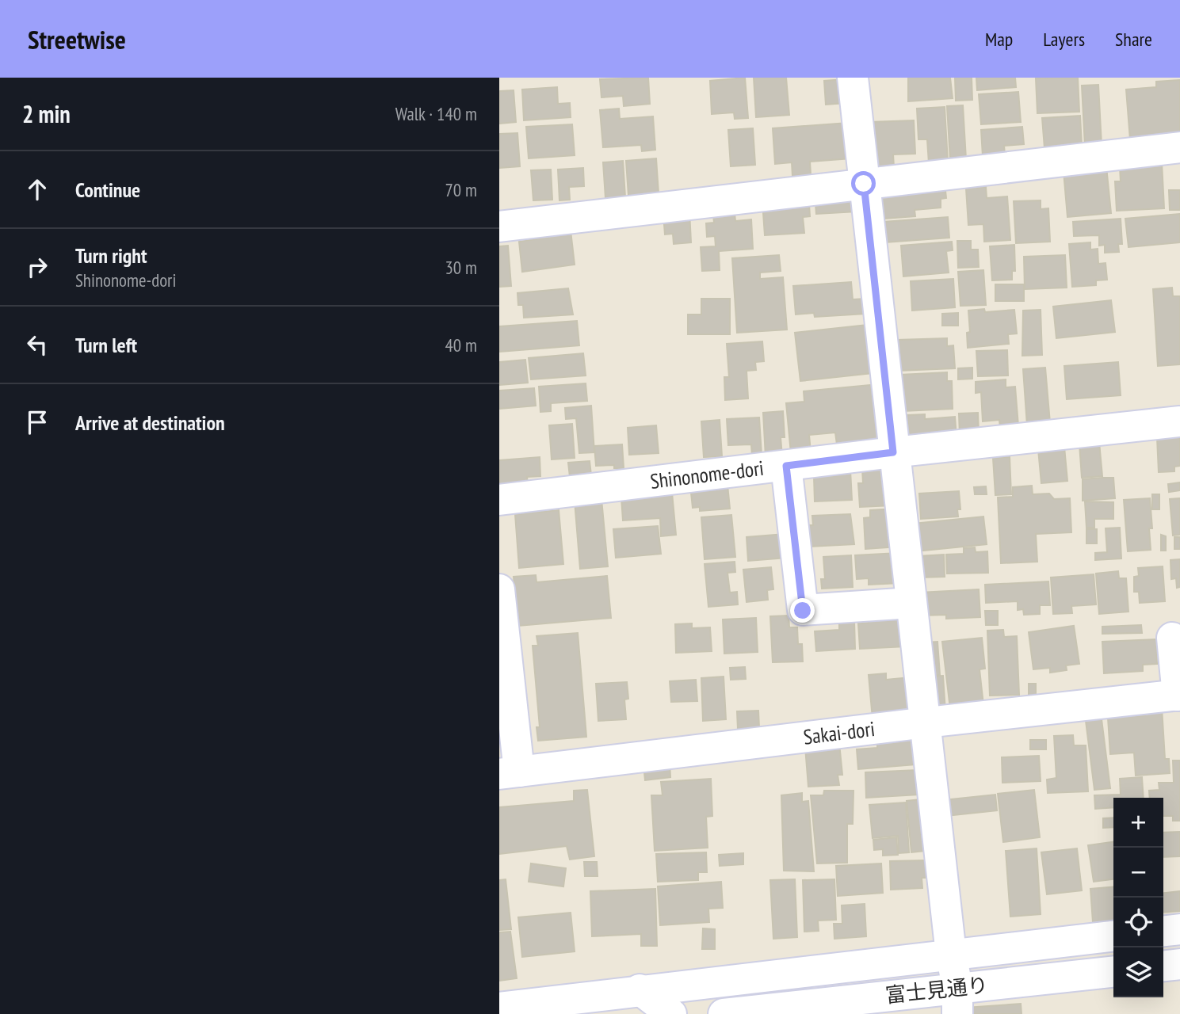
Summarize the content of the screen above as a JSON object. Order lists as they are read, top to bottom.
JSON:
{
  "streets": {
    "street": ["Shinonome-dori", "Sakai-dori", "富士見通り"]
  },
  "page": {
    "header": "Streetwise",
    "nav": ["Map", "Layers", "Share"],
    "heading": ["2 min", "Walk · 140 m"],
    "list": [
      ["Continue", "70 m"],
      ["Turn right", "Shinonome-dori", "30 m"],
      ["Turn left", "40 m"],
      "Arrive at destination"
    ],
    "map_buttons": ["+", "−"]
  }
}
